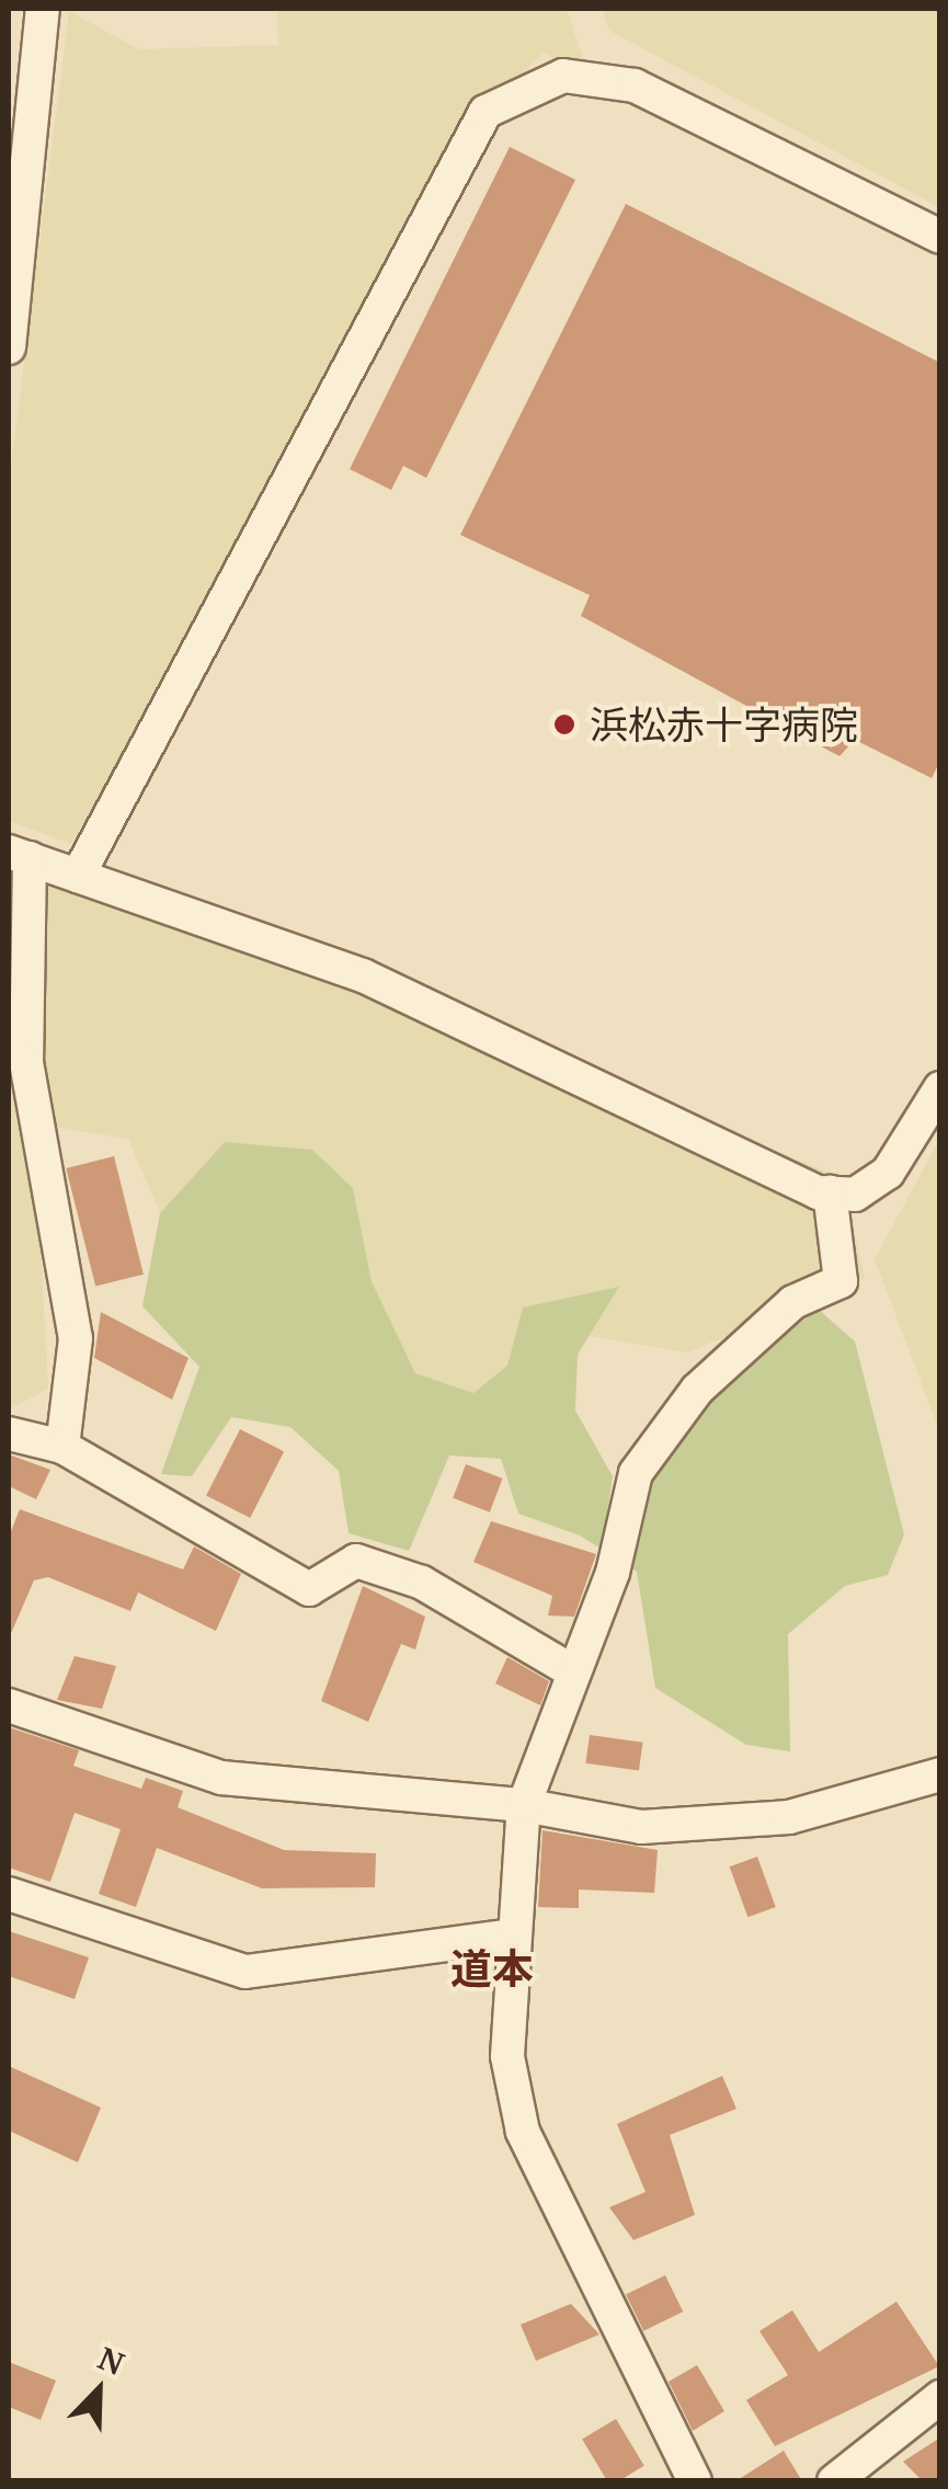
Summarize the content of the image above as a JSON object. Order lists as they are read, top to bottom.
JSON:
{
  "districts": ["道本"],
  "places": ["浜松赤十字病院"],
  "north": "top right"
}
